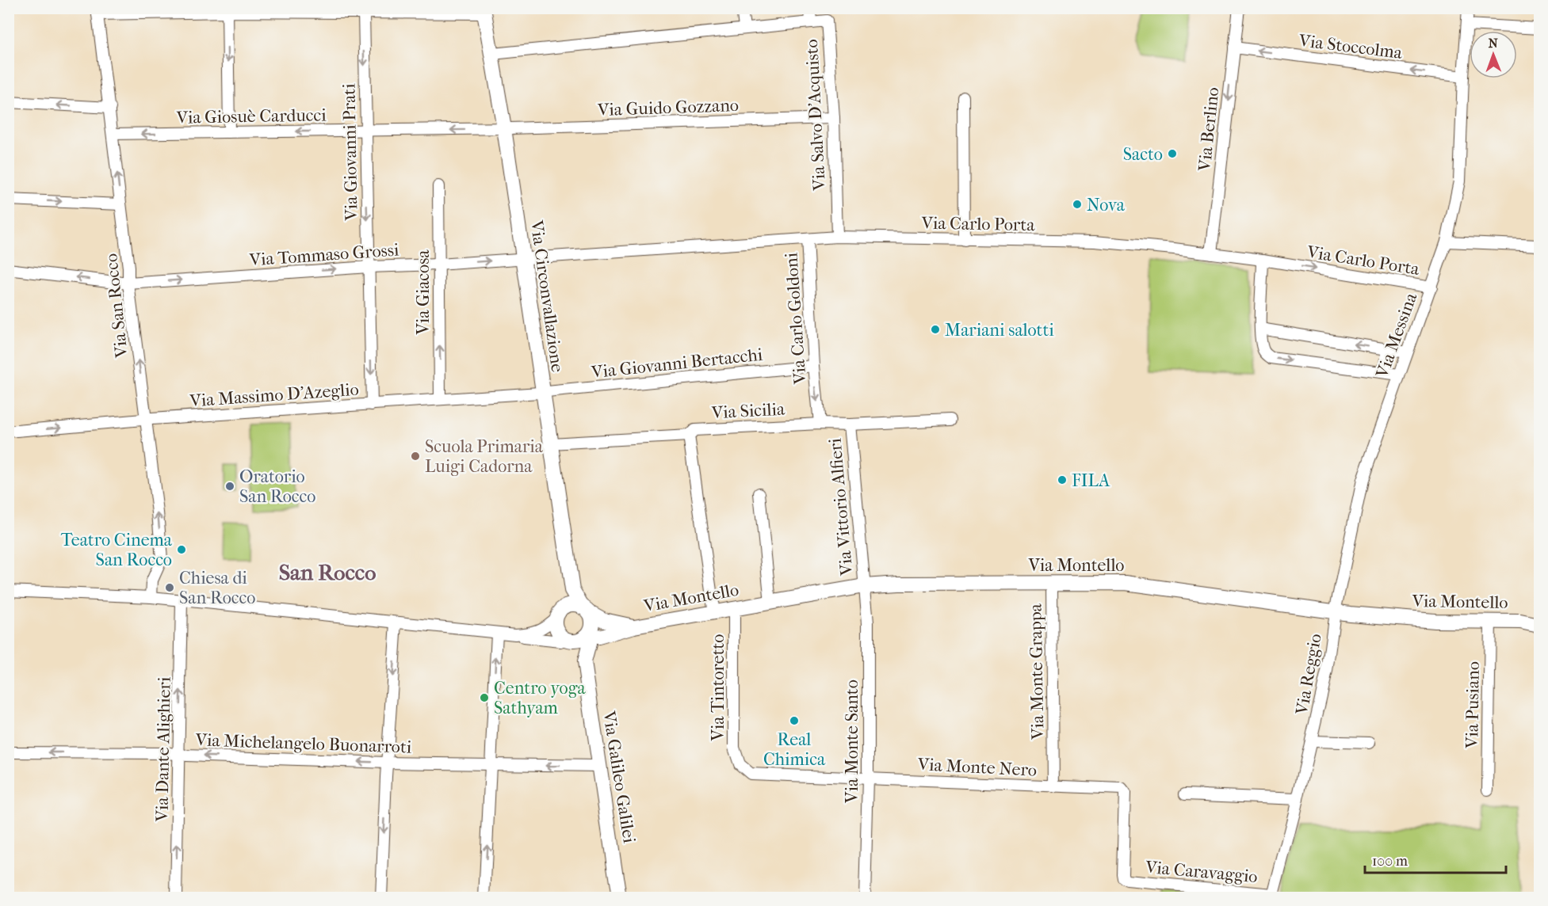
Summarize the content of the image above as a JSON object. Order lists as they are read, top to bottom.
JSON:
{
  "streets": {
    "street": [
      "Via Stoccolma",
      "Via Guido Gozzano",
      "Via Salvo D'Acquisto",
      "Via Giosuè Carducci",
      "Via Berlino",
      "Via Giovanni Prati",
      "Via Carlo Porta",
      "Via Tommaso Grossi",
      "Via Giacosa",
      "Via Circonvallazione",
      "Via San Rocco",
      "Via Carlo Goldoni",
      "Via Messina",
      "Via Giovanni Bertacchi",
      "Via Massimo D'Azeglio",
      "Via Sicilia",
      "Via Vittorio Alfieri",
      "Via Montello",
      "Via Monte Grappa",
      "Via Reggio",
      "Via Tintoretto",
      "Via Pusiano",
      "Via Monte Santo",
      "Via Michelangelo Buonarroti",
      "Via Dante Alighieri",
      "Via Monte Nero",
      "Via Galileo Galilei",
      "Via Caravaggio"
    ]
  },
  "crossings": [
    ["Via Stoccolma", "Via Berlino"],
    ["Via Stoccolma", "Via Messina"],
    ["Via Guido Gozzano", "Via Salvo D'Acquisto"],
    ["Via Guido Gozzano", "Via Giosuè Carducci"],
    ["Via Guido Gozzano", "Via Circonvallazione"],
    ["Via Salvo D'Acquisto", "Via Carlo Porta"],
    ["Via Giosuè Carducci", "Via Giovanni Prati"],
    ["Via Giosuè Carducci", "Via Circonvallazione"],
    ["Via Giosuè Carducci", "Via San Rocco"],
    ["Via Berlino", "Via Carlo Porta"],
    ["Via Giovanni Prati", "Via Tommaso Grossi"],
    ["Via Giovanni Prati", "Via Massimo D'Azeglio"],
    ["Via Carlo Porta", "Via Tommaso Grossi"],
    ["Via Carlo Porta", "Via Circonvallazione"],
    ["Via Carlo Porta", "Via Carlo Goldoni"],
    ["Via Carlo Porta", "Via Messina"],
    ["Via Tommaso Grossi", "Via Giacosa"],
    ["Via Tommaso Grossi", "Via Circonvallazione"],
    ["Via Tommaso Grossi", "Via San Rocco"],
    ["Via Giacosa", "Via Massimo D'Azeglio"],
    ["Via Circonvallazione", "Via Giovanni Bertacchi"],
    ["Via Circonvallazione", "Via Massimo D'Azeglio"],
    ["Via Circonvallazione", "Via Sicilia"],
    ["Via Circonvallazione", "Via Montello"],
    ["Via Circonvallazione", "Via Galileo Galilei"],
    ["Via San Rocco", "Via Massimo D'Azeglio"],
    ["Via Carlo Goldoni", "Via Giovanni Bertacchi"],
    ["Via Carlo Goldoni", "Via Sicilia"],
    ["Via Messina", "Via Montello"],
    ["Via Messina", "Via Reggio"],
    ["Via Giovanni Bertacchi", "Via Massimo D'Azeglio"],
    ["Via Sicilia", "Via Vittorio Alfieri"],
    ["Via Vittorio Alfieri", "Via Montello"],
    ["Via Vittorio Alfieri", "Via Monte Santo"],
    ["Via Montello", "Via Monte Grappa"],
    ["Via Montello", "Via Reggio"],
    ["Via Montello", "Via Tintoretto"],
    ["Via Montello", "Via Pusiano"],
    ["Via Montello", "Via Monte Santo"],
    ["Via Montello", "Via Galileo Galilei"],
    ["Via Monte Grappa", "Via Monte Nero"],
    ["Via Reggio", "Via Caravaggio"],
    ["Via Tintoretto", "Via Monte Nero"],
    ["Via Monte Santo", "Via Monte Nero"],
    ["Via Michelangelo Buonarroti", "Via Dante Alighieri"],
    ["Via Michelangelo Buonarroti", "Via Galileo Galilei"],
    ["Via Monte Nero", "Via Caravaggio"]
  ],
  "one_way": [
    "Via Stoccolma",
    "Via Giosuè Carducci",
    "Via Berlino",
    "Via Giovanni Prati",
    "Via Giacosa",
    "Via San Rocco",
    "Via Michelangelo Buonarroti",
    "Via Dante Alighieri"
  ],
  "districts": ["San Rocco"],
  "places": [
    "Sacto",
    "Nova",
    "Mariani salotti",
    "Scuola Primaria Luigi Cadorna",
    "FILA",
    "Oratorio San Rocco",
    "Teatro Cinema San Rocco",
    "Chiesa di San Rocco",
    "Centro yoga Sathyam",
    "Real Chimica"
  ],
  "scale_bar": "100 m",
  "north": "top"
}
